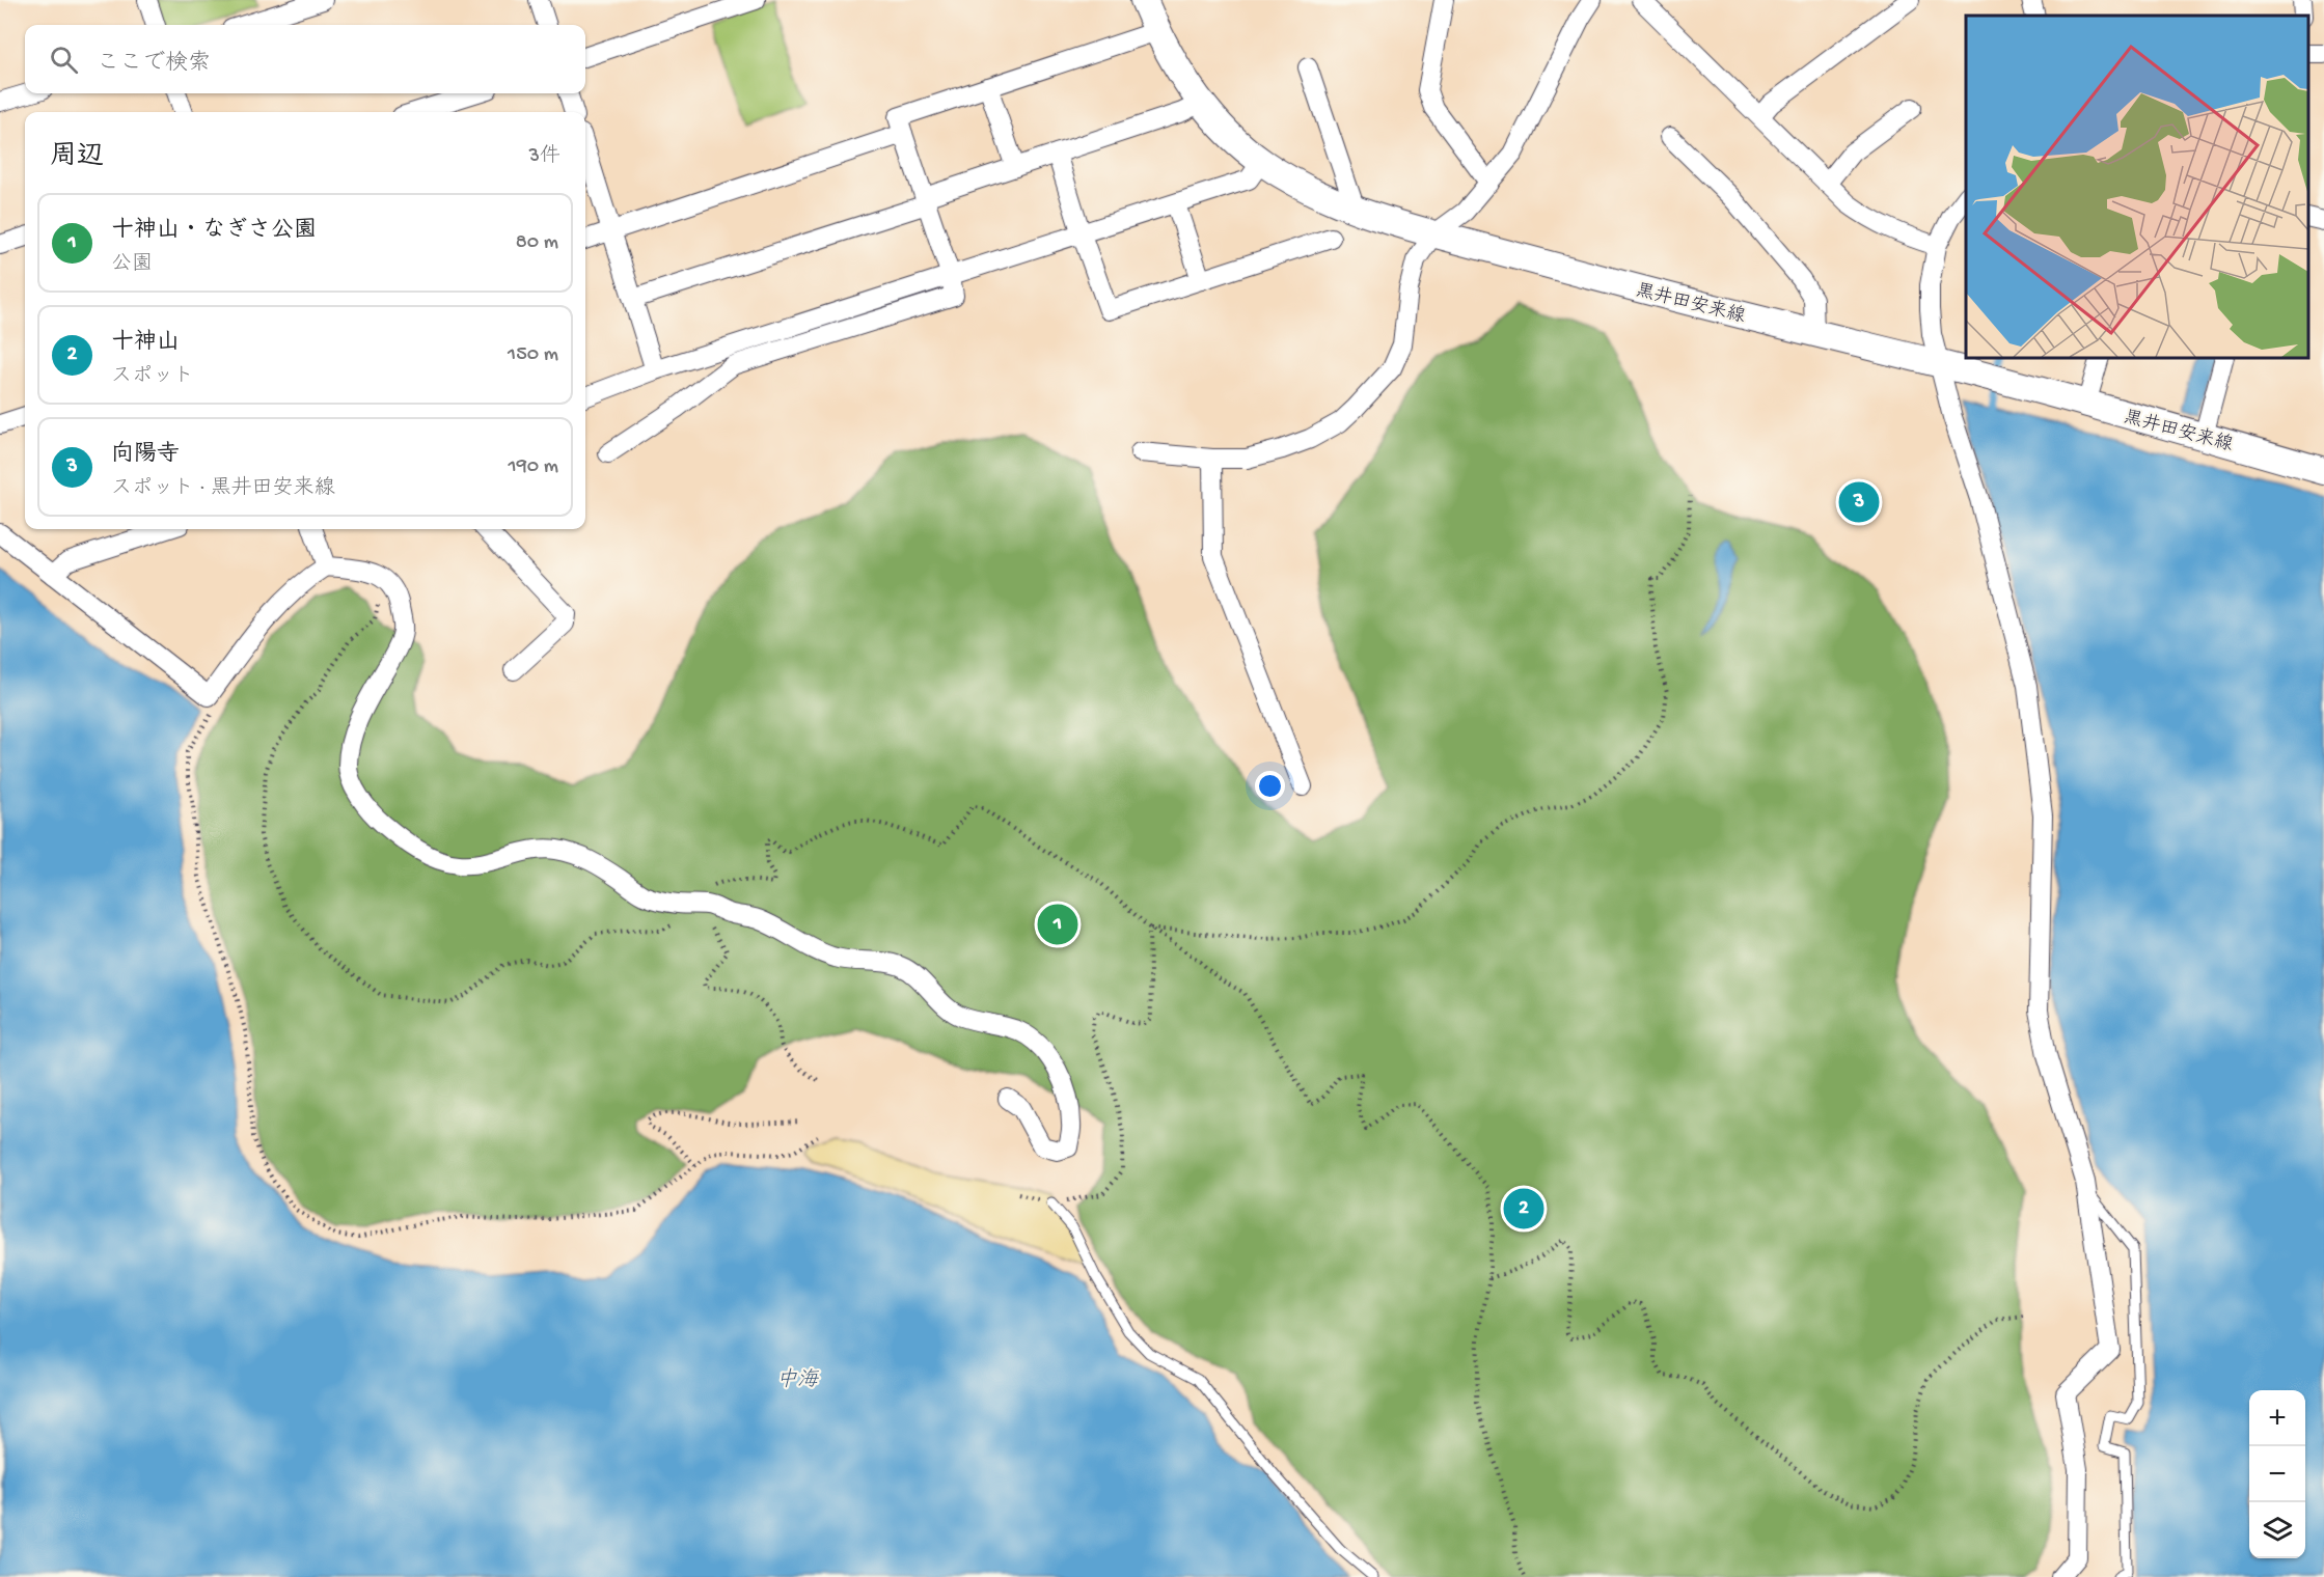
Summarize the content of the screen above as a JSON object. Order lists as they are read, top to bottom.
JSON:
{
  "streets": {
    "main road": ["黒井田安来線"]
  },
  "water": ["中海"],
  "page": {
    "search": "ここで検索",
    "heading": ["周辺", "3件"],
    "list": [
      {
        "mark": "1",
        "name": "十神山・なぎさ公園",
        "note": "公園",
        "value": "80 m"
      },
      {
        "mark": "2",
        "name": "十神山",
        "note": "スポット",
        "value": "150 m"
      },
      {
        "mark": "3",
        "name": "向陽寺",
        "note": "スポット · 黒井田安来線",
        "value": "190 m"
      }
    ],
    "pins": ["3", "1", "2"],
    "map_buttons": ["+", "−"]
  }
}
